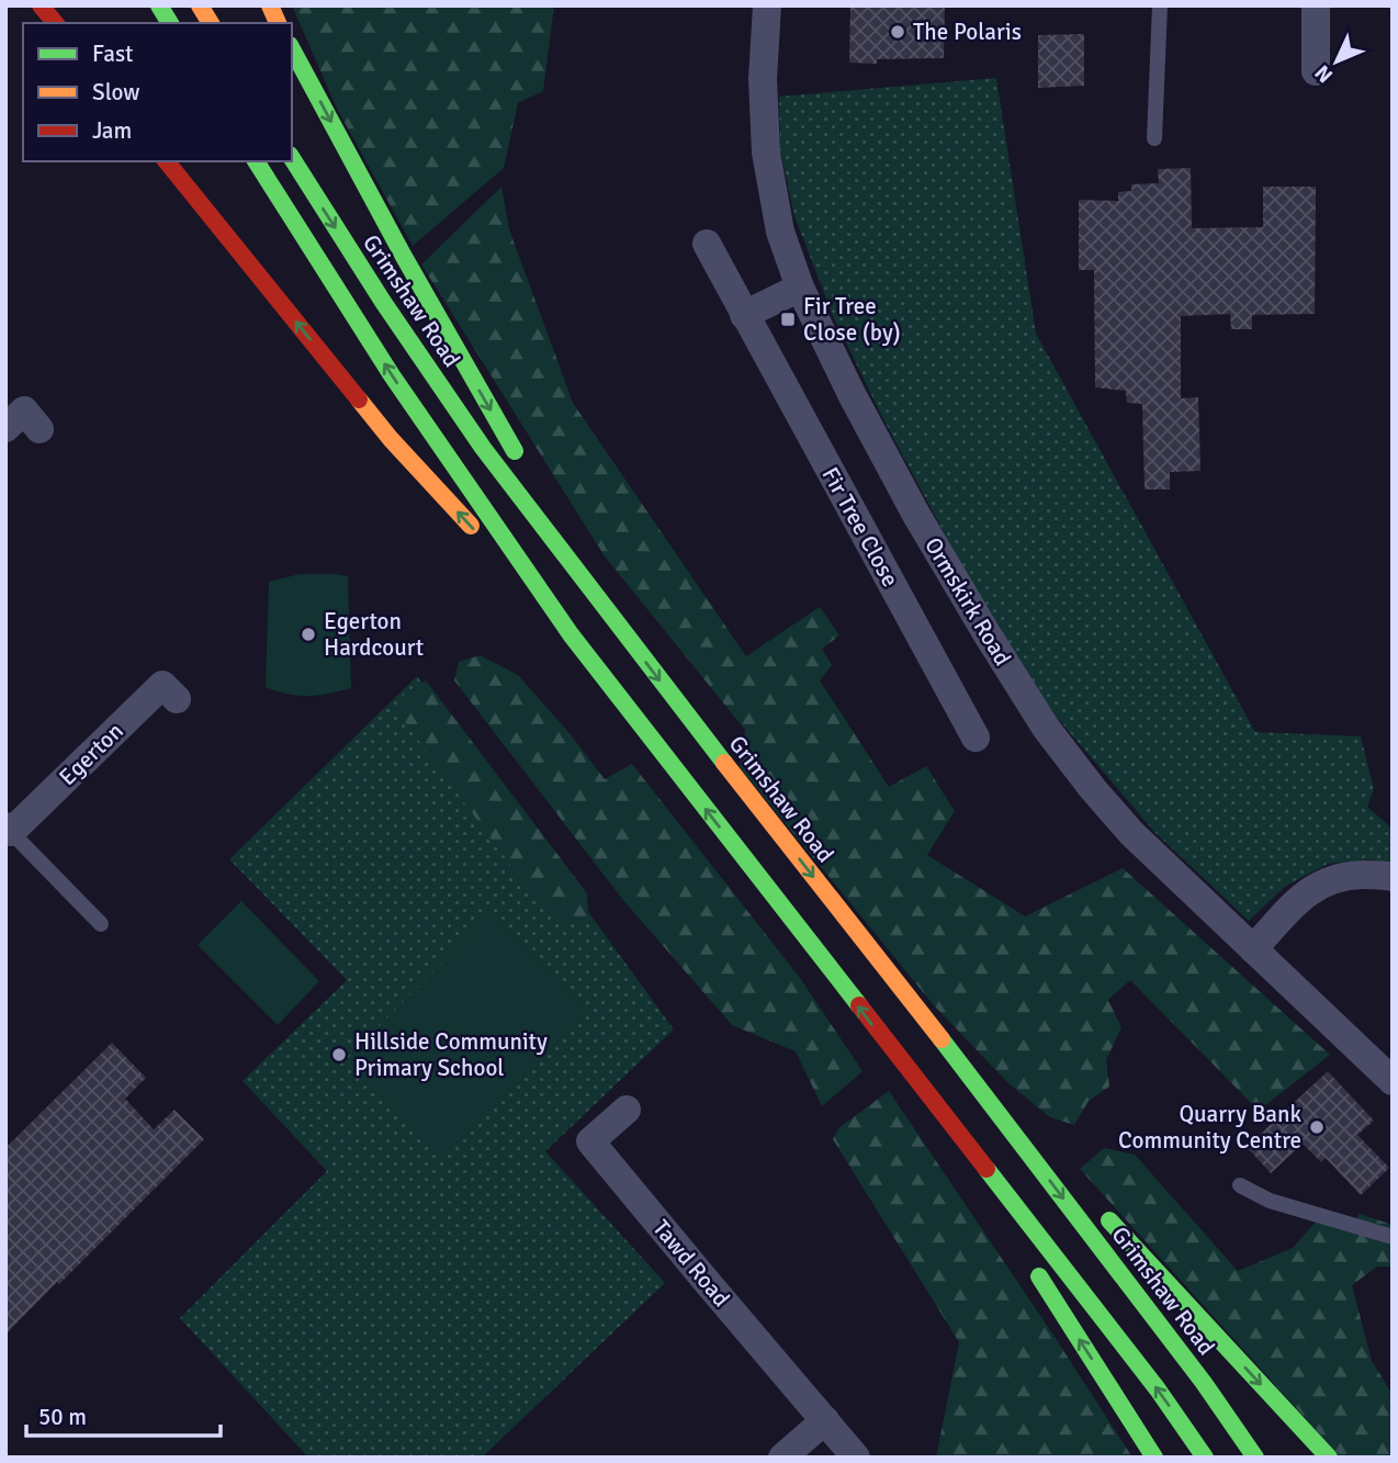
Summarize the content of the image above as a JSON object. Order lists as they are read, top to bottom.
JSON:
{
  "streets": {
    "main road": ["Grimshaw Road"],
    "street": [
      "Fir Tree Close",
      "Ormskirk Road",
      "Egerton",
      "Tawd Road"
    ]
  },
  "places": {
    "other": [
      "The Polaris",
      "Egerton Hardcourt",
      "Hillside Community Primary School",
      "Quarry Bank Community Centre"
    ],
    "transit": ["Fir Tree Close (by)"]
  },
  "legend": ["Fast", "Slow", "Jam"],
  "scale_bar": "50 m",
  "north": "bottom left"
}
